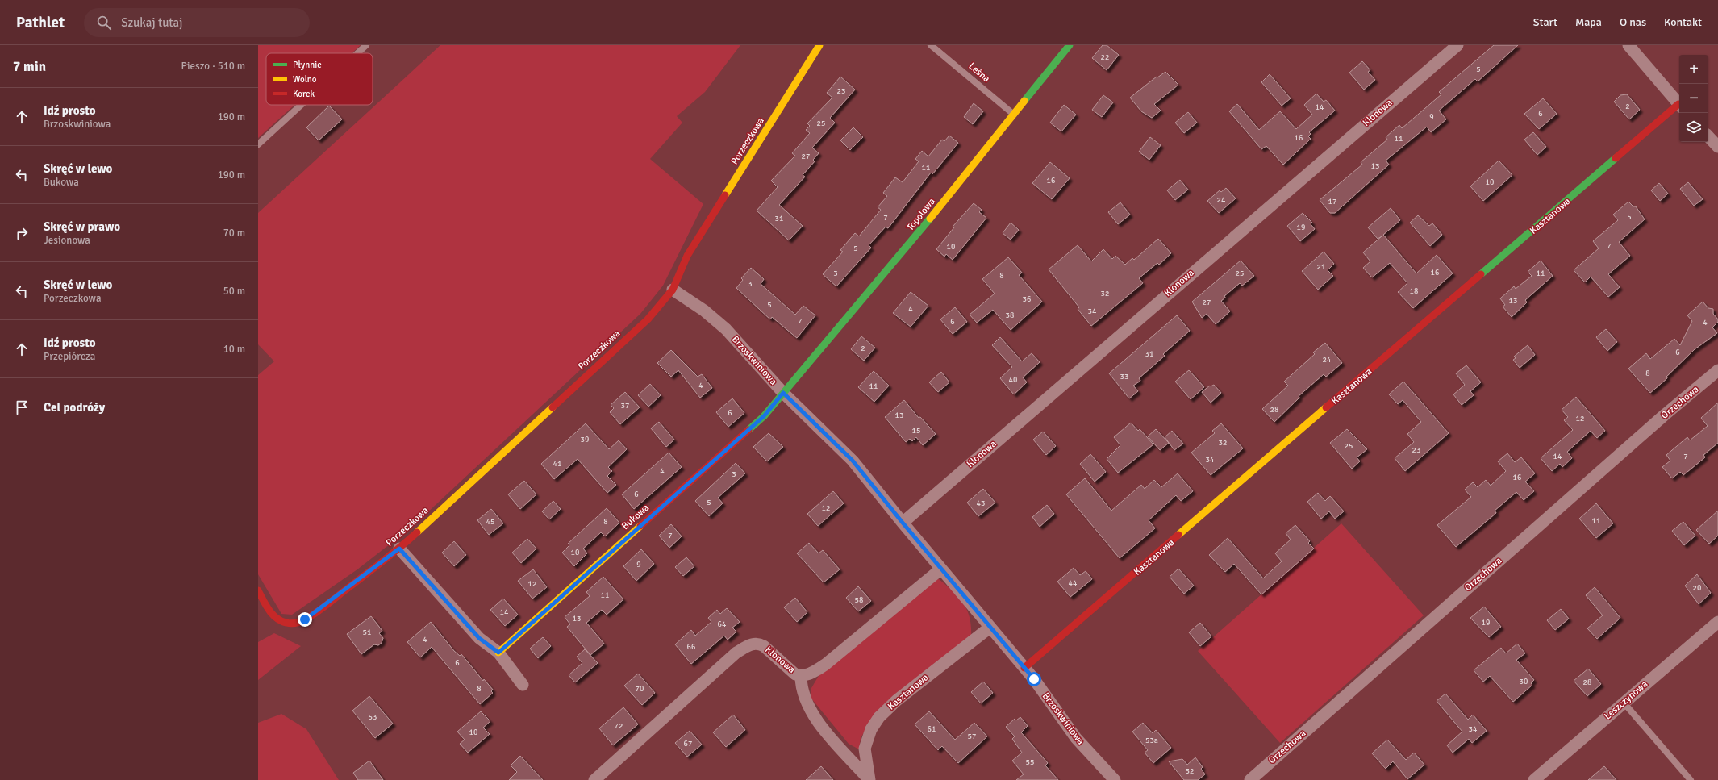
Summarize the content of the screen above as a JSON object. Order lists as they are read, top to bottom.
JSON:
{
  "streets": {
    "street": [
      "Klonowa",
      "Porzeczkowa",
      "Topolowa",
      "Kasztanowa",
      "Brzoskwiniowa",
      "Orzechowa",
      "Bukowa",
      "Leszczynowa"
    ],
    "lane": ["Leśna"]
  },
  "crossings": [
    ["Leśna", "Topolowa"],
    ["Klonowa", "Brzoskwiniowa"],
    ["Porzeczkowa", "Brzoskwiniowa"],
    ["Topolowa", "Brzoskwiniowa"],
    ["Topolowa", "Bukowa"],
    ["Kasztanowa", "Brzoskwiniowa"],
    ["Brzoskwiniowa", "Bukowa"]
  ],
  "house_numbers": [
    "22",
    "5",
    "23",
    "2",
    "14",
    "6",
    "9",
    "25",
    "16",
    "11",
    "27",
    "13",
    "11",
    "16",
    "10",
    "24",
    "17",
    "5",
    "7",
    "31",
    "19",
    "7",
    "10",
    "5",
    "21",
    "16",
    "3",
    "25",
    "11",
    "8",
    "3",
    "18",
    "32",
    "36",
    "13",
    "27",
    "5",
    "4",
    "34",
    "38",
    "7",
    "6",
    "4",
    "2",
    "6",
    "31",
    "24",
    "8",
    "33",
    "40",
    "4",
    "11",
    "37",
    "28",
    "6",
    "13",
    "12",
    "15",
    "39",
    "32",
    "25",
    "23",
    "14",
    "7",
    "34",
    "41",
    "4",
    "3",
    "16",
    "6",
    "5",
    "43",
    "12",
    "11",
    "45",
    "8",
    "7",
    "10",
    "9",
    "44",
    "12",
    "20",
    "11",
    "58",
    "14",
    "13",
    "19",
    "64",
    "51",
    "4",
    "66",
    "6",
    "30",
    "28",
    "8",
    "70",
    "53",
    "72",
    "61",
    "34",
    "10",
    "57",
    "53a",
    "67",
    "55",
    "32"
  ],
  "legend": ["Płynnie", "Wolno", "Korek"],
  "page": {
    "header": "Pathlet",
    "search": "Szukaj tutaj",
    "nav": [
      "Start",
      "Mapa",
      "O nas",
      "Kontakt"
    ],
    "heading": ["7 min", "Pieszo · 510 m"],
    "map_buttons": ["+", "−"],
    "list": [
      ["Idź prosto", "Brzoskwiniowa", "190 m"],
      ["Skręć w lewo", "Bukowa", "190 m"],
      ["Skręć w prawo", "Jesionowa", "70 m"],
      ["Skręć w lewo", "Porzeczkowa", "50 m"],
      ["Idź prosto", "Przepiórcza", "10 m"],
      "Cel podróży"
    ]
  }
}
